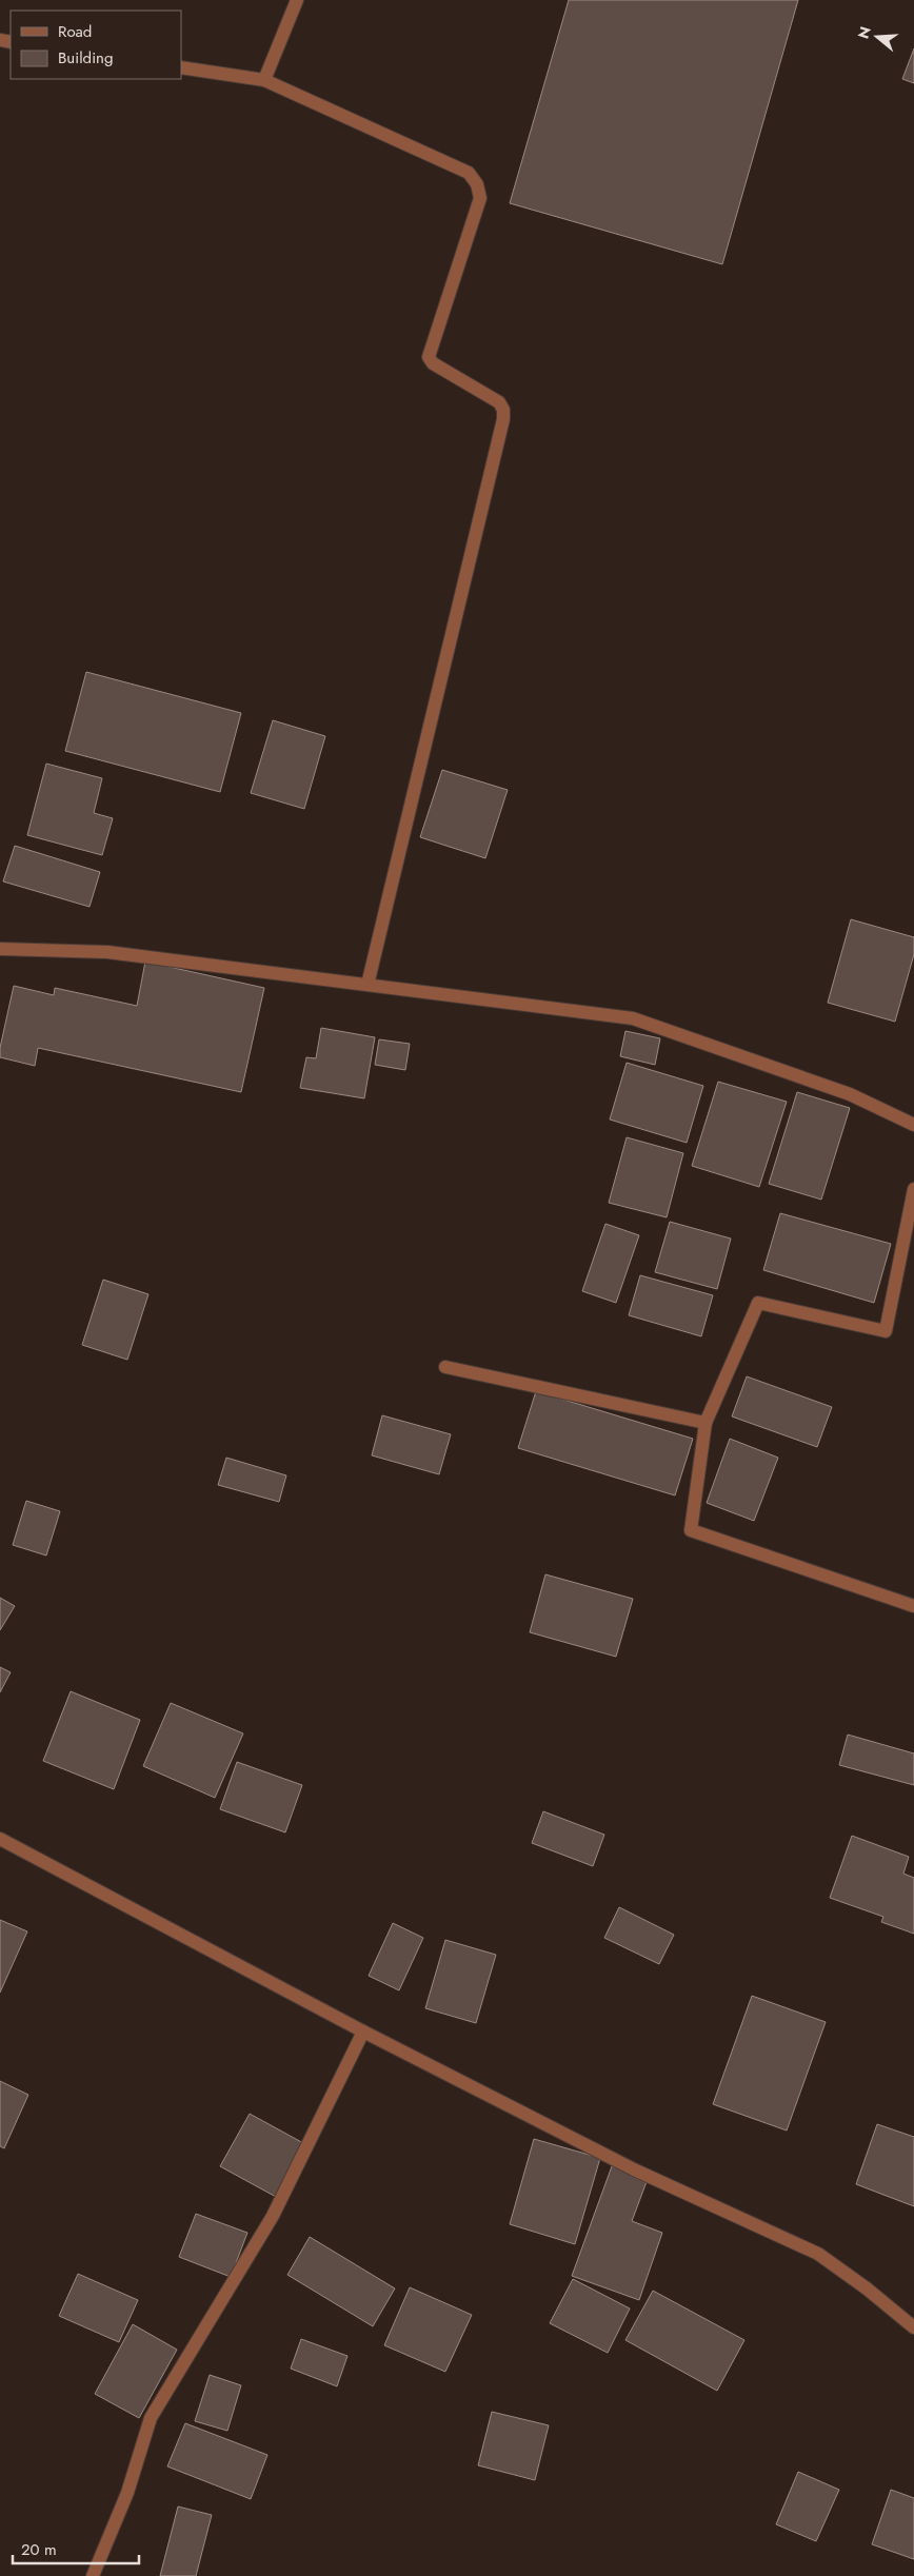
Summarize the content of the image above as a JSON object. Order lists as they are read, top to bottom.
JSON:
{
  "legend": ["Road", "Building"],
  "scale_bar": "20 m",
  "north": "left"
}
